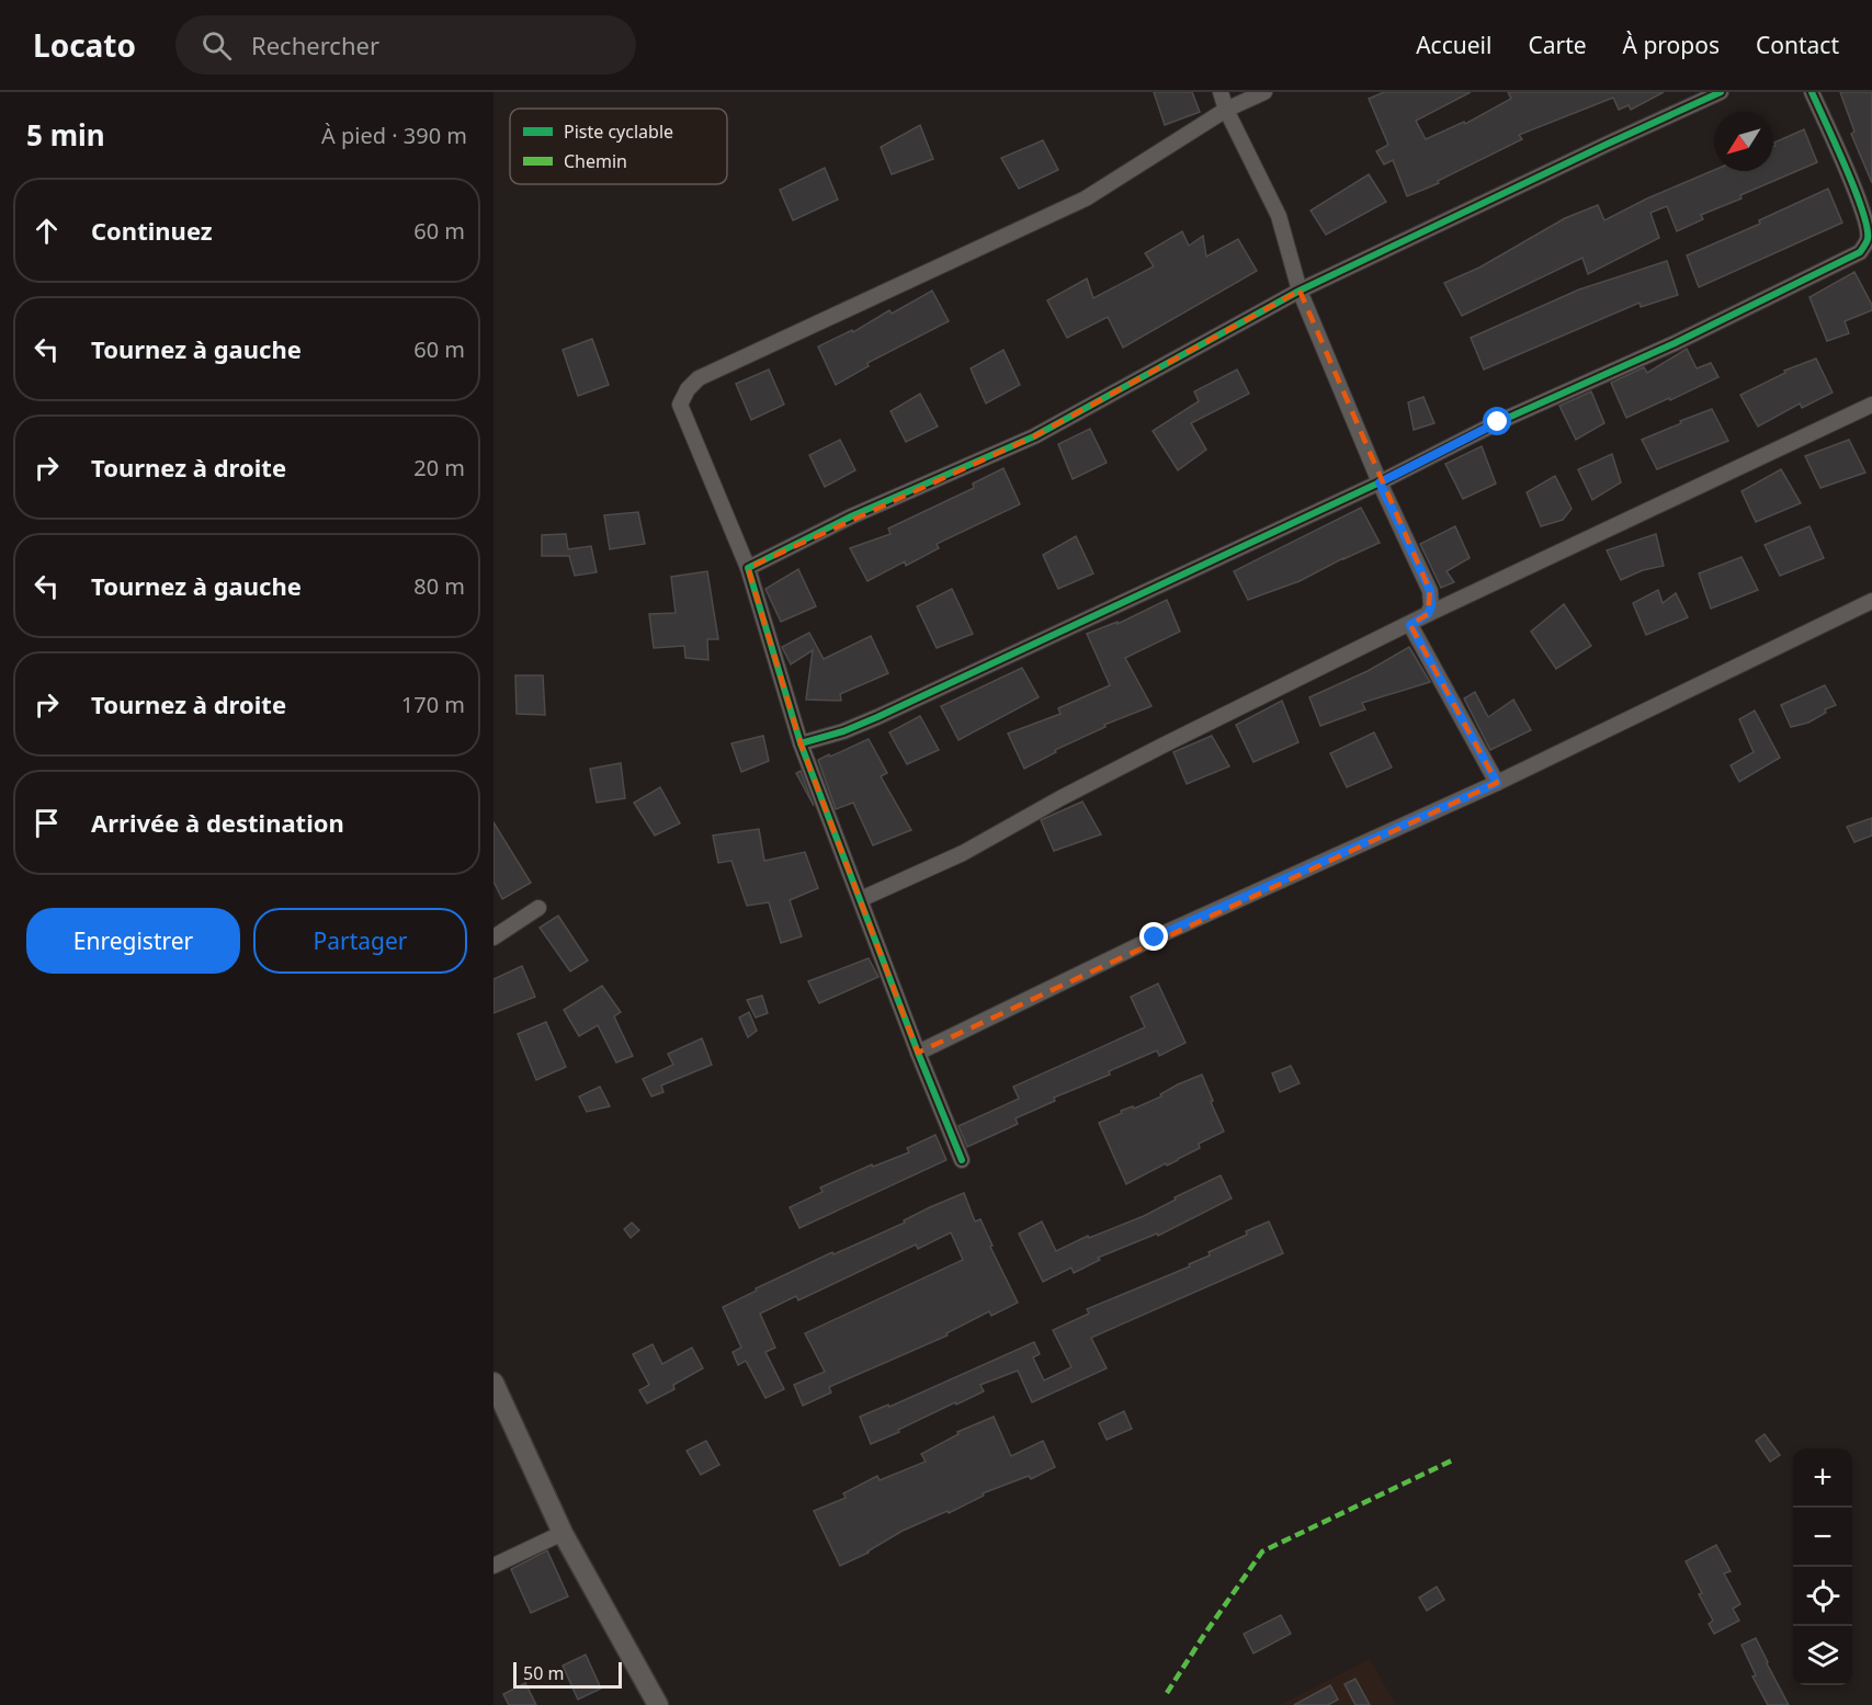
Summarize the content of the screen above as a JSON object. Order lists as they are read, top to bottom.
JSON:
{
  "legend": ["Piste cyclable", "Chemin"],
  "scale_bar": "50 m",
  "north": "bottom left",
  "page": {
    "header": "Locato",
    "search": "Rechercher",
    "nav": [
      "Accueil",
      "Carte",
      "À propos",
      "Contact"
    ],
    "heading": ["5 min", "À pied · 390 m"],
    "list": [
      ["Continuez", "60 m"],
      ["Tournez à gauche", "60 m"],
      ["Tournez à droite", "20 m"],
      ["Tournez à gauche", "80 m"],
      ["Tournez à droite", "170 m"],
      "Arrivée à destination"
    ],
    "buttons": ["Enregistrer", "Partager"],
    "map_buttons": ["+", "−"],
    "scale": "50 m"
  }
}
